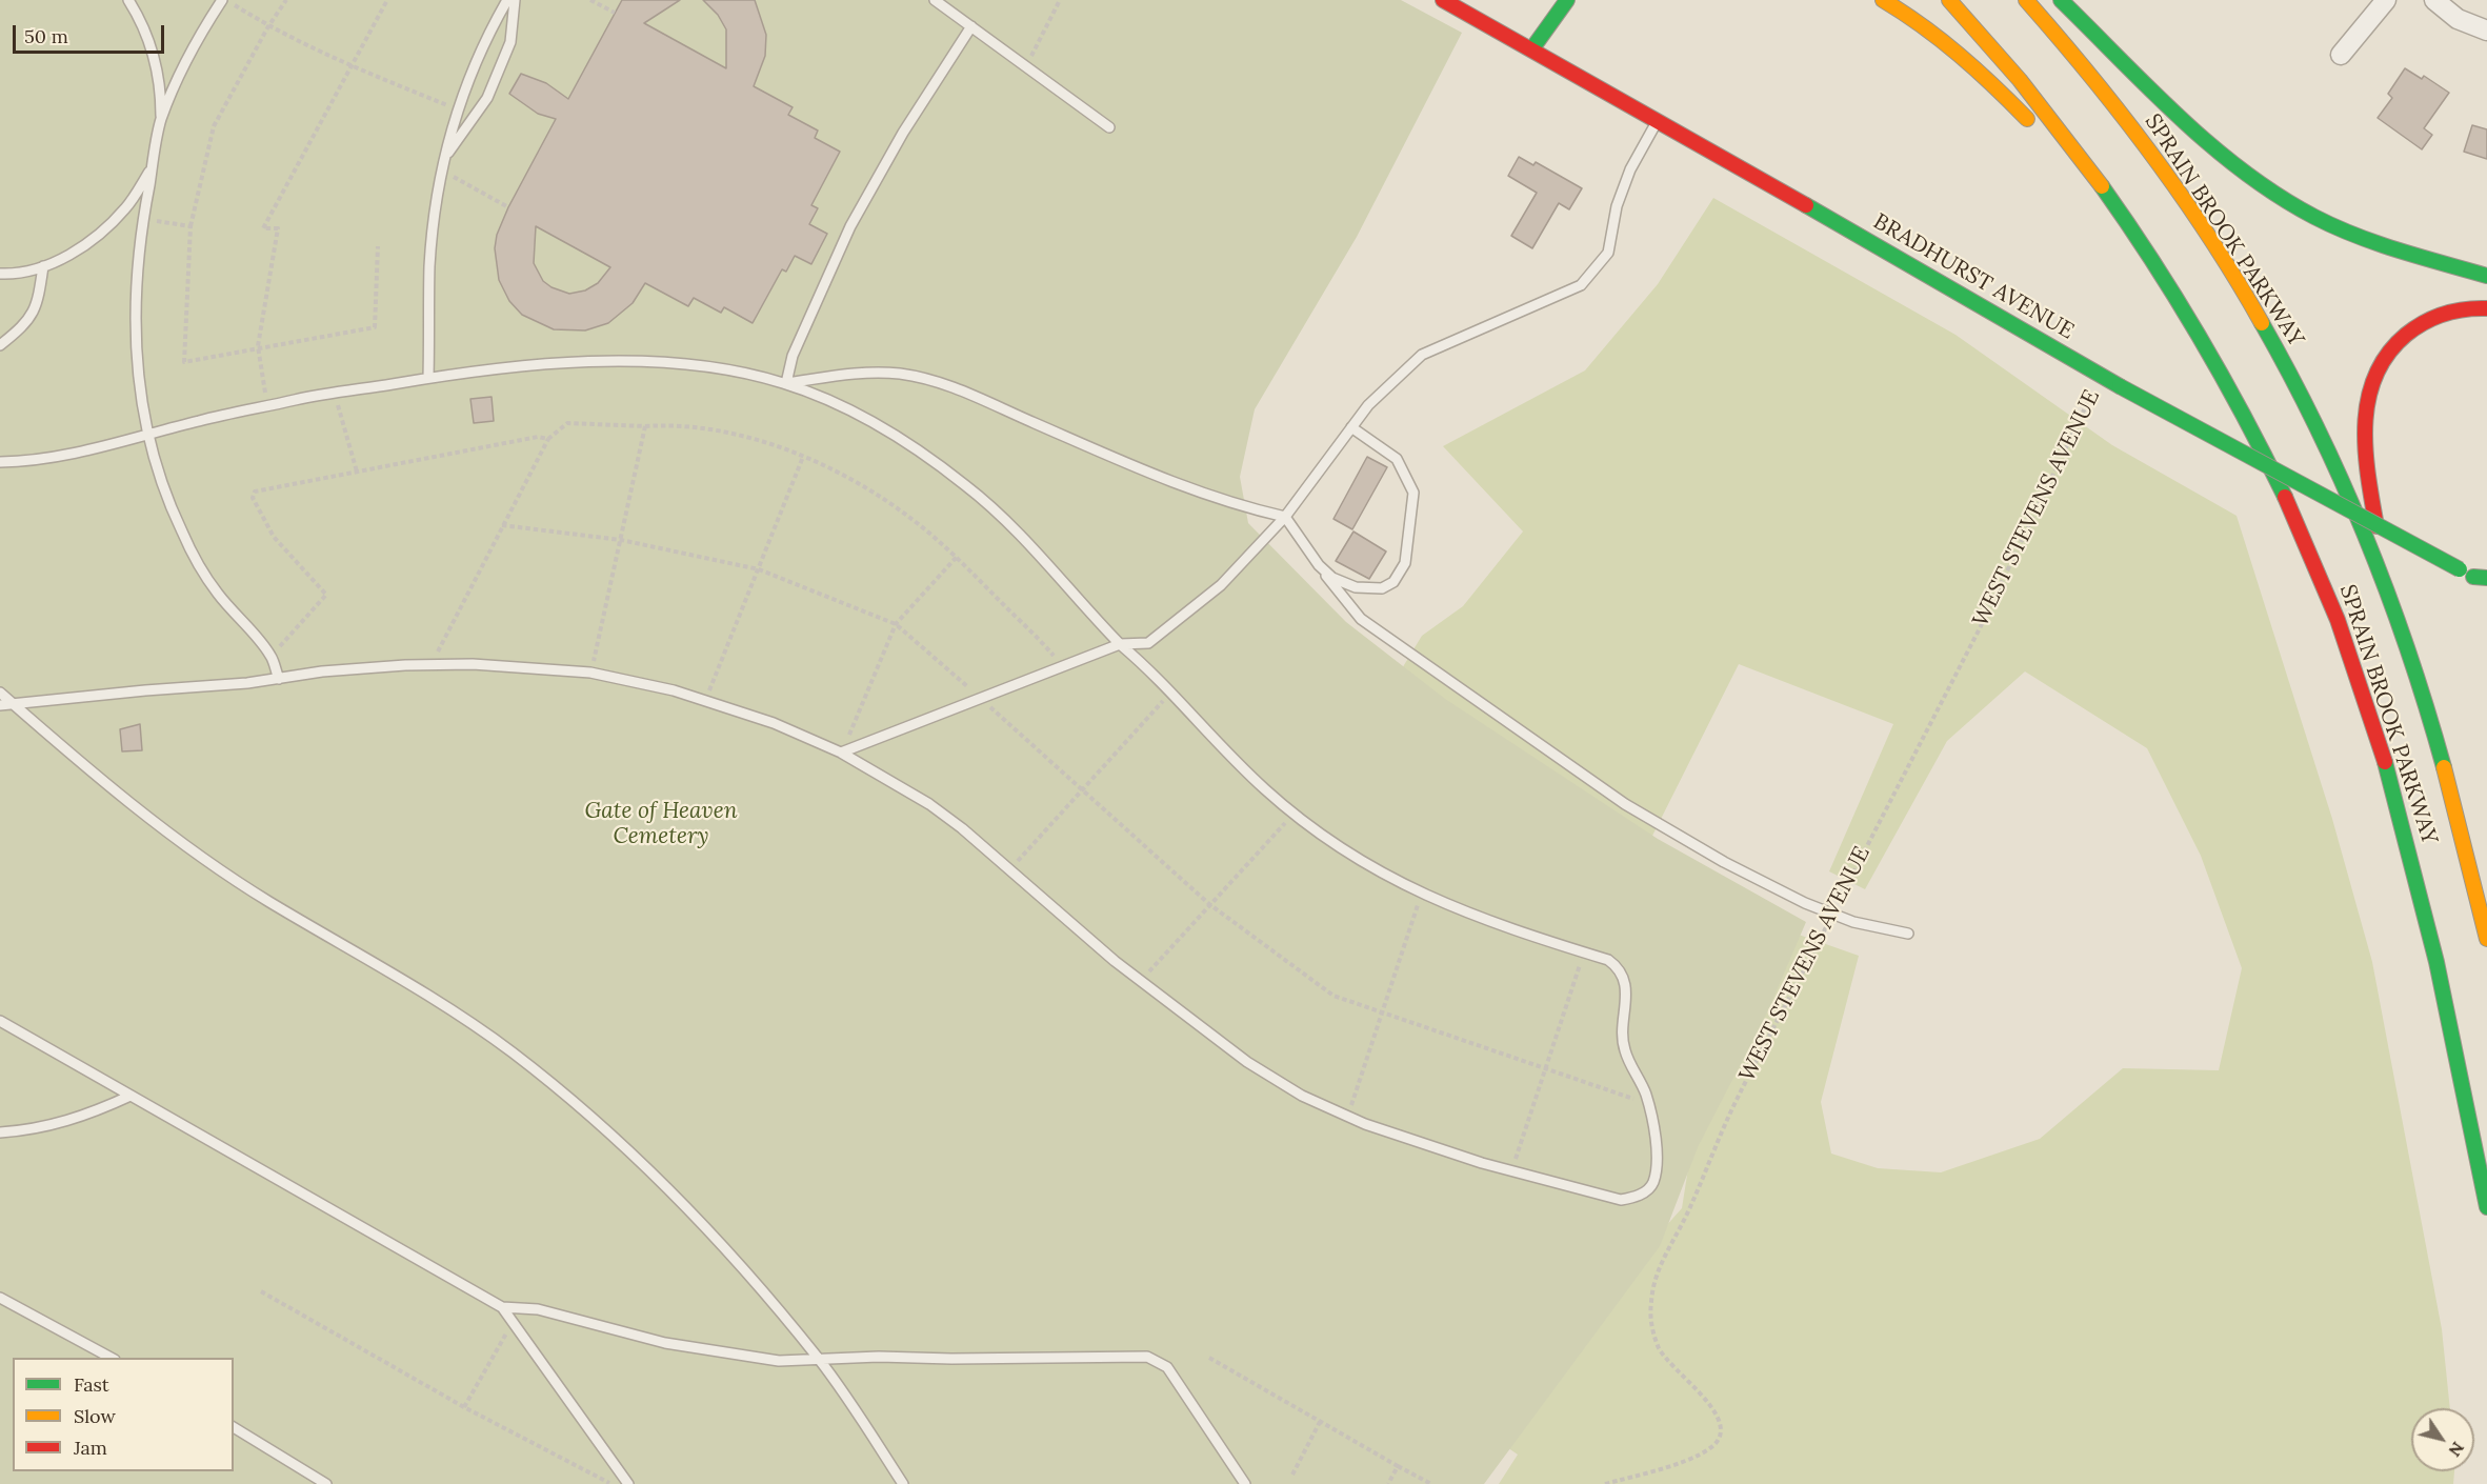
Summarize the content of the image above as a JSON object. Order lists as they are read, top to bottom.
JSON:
{
  "streets": {
    "main road": ["SPRAIN BROOK PARKWAY", "BRADHURST AVENUE"],
    "path": ["WEST STEVENS AVENUE"]
  },
  "crossings": [
    ["BRADHURST AVENUE", "WEST STEVENS AVENUE"]
  ],
  "parks": ["Gate of Heaven Cemetery"],
  "legend": ["Fast", "Slow", "Jam"],
  "scale_bar": "50 m",
  "north": "bottom right"
}
